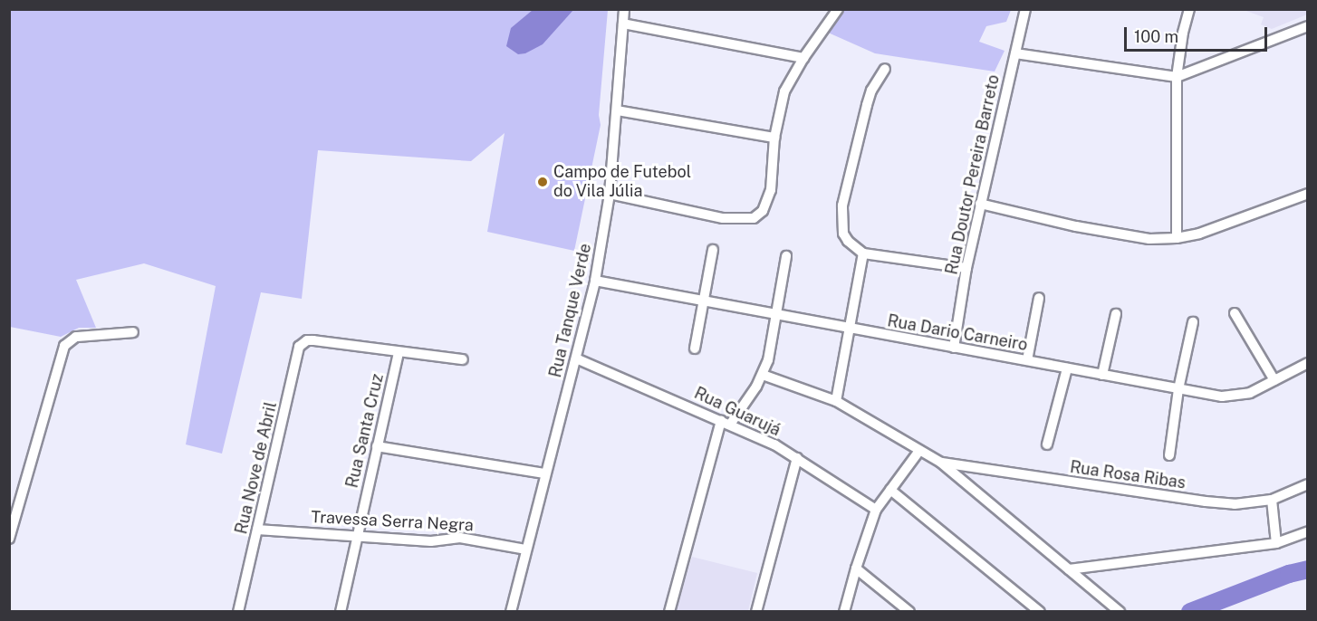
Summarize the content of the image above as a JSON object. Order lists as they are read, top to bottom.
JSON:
{
  "streets": {
    "street": [
      "Rua Doutor Pereira Barreto",
      "Rua Tanque Verde",
      "Rua Dario Carneiro",
      "Rua Guarujá",
      "Rua Santa Cruz",
      "Rua Nove de Abril",
      "Rua Rosa Ribas",
      "Travessa Serra Negra"
    ]
  },
  "crossings": [
    ["Rua Doutor Pereira Barreto", "Rua Dario Carneiro"],
    ["Rua Tanque Verde", "Rua Dario Carneiro"],
    ["Rua Tanque Verde", "Rua Guarujá"],
    ["Rua Tanque Verde", "Travessa Serra Negra"],
    ["Rua Santa Cruz", "Rua Nove de Abril"],
    ["Rua Santa Cruz", "Travessa Serra Negra"],
    ["Rua Nove de Abril", "Travessa Serra Negra"]
  ],
  "places": ["Campo de Futebol do Vila Júlia"],
  "scale_bar": "100 m"
}
